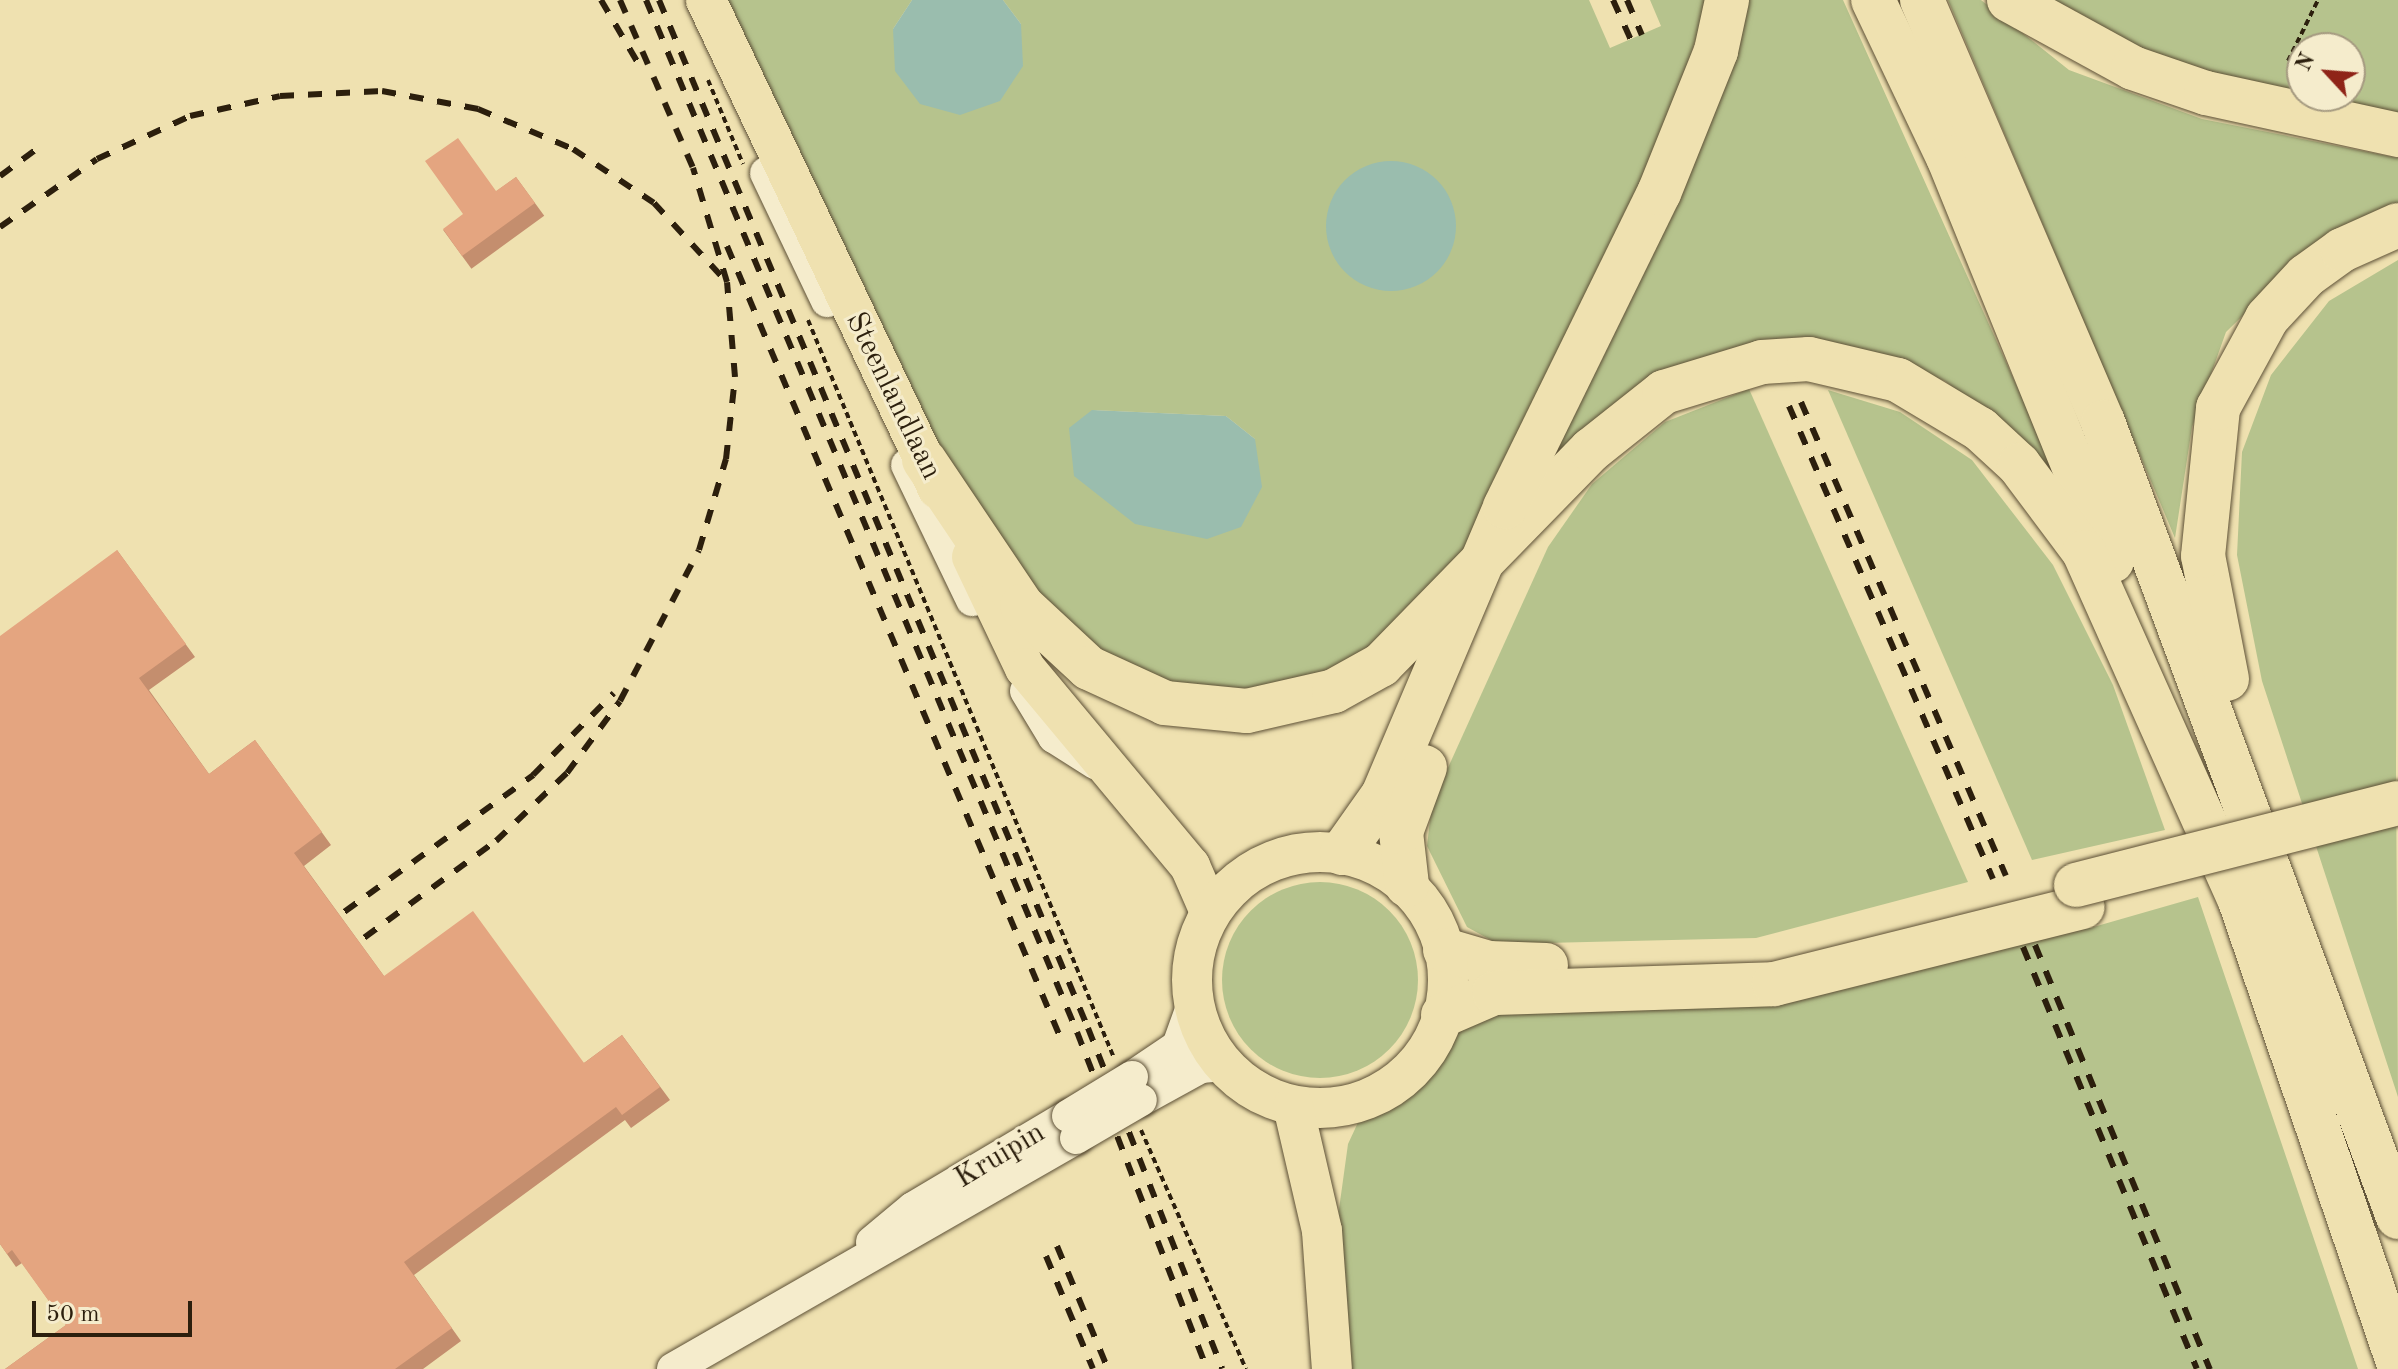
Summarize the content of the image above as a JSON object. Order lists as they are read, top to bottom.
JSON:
{
  "streets": {
    "main road": ["Steenlandlaan"],
    "street": ["Kruipin"]
  },
  "scale_bar": "50 m",
  "north": "top left"
}
